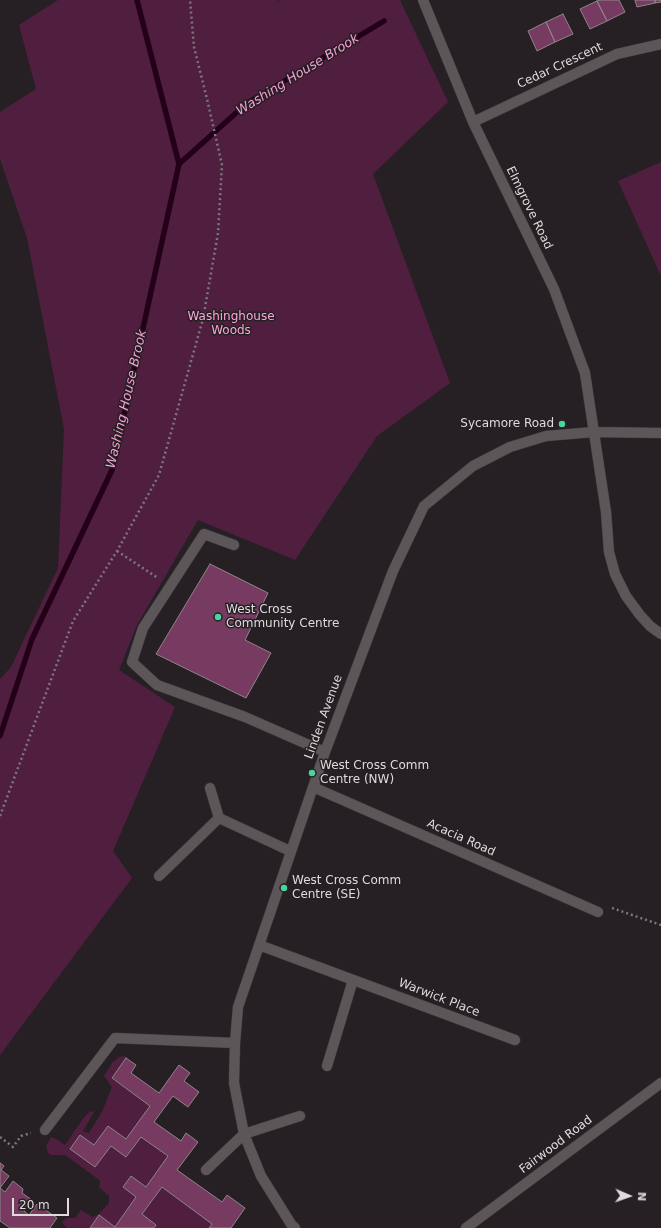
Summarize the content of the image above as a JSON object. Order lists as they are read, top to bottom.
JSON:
{
  "streets": {
    "street": [
      "Cedar Crescent",
      "Elmgrove Road",
      "Linden Avenue",
      "Acacia Road",
      "Warwick Place",
      "Fairwood Road"
    ]
  },
  "crossings": [
    ["Cedar Crescent", "Elmgrove Road"],
    ["Elmgrove Road", "Linden Avenue"],
    ["Linden Avenue", "Acacia Road"],
    ["Linden Avenue", "Warwick Place"]
  ],
  "water": ["Washing House Brook"],
  "parks": ["Washinghouse Woods"],
  "places": [
    "Sycamore Road",
    "West Cross Community Centre",
    "West Cross Comm Centre (NW)",
    "West Cross Comm Centre (SE)"
  ],
  "scale_bar": "20 m",
  "north": "right"
}
